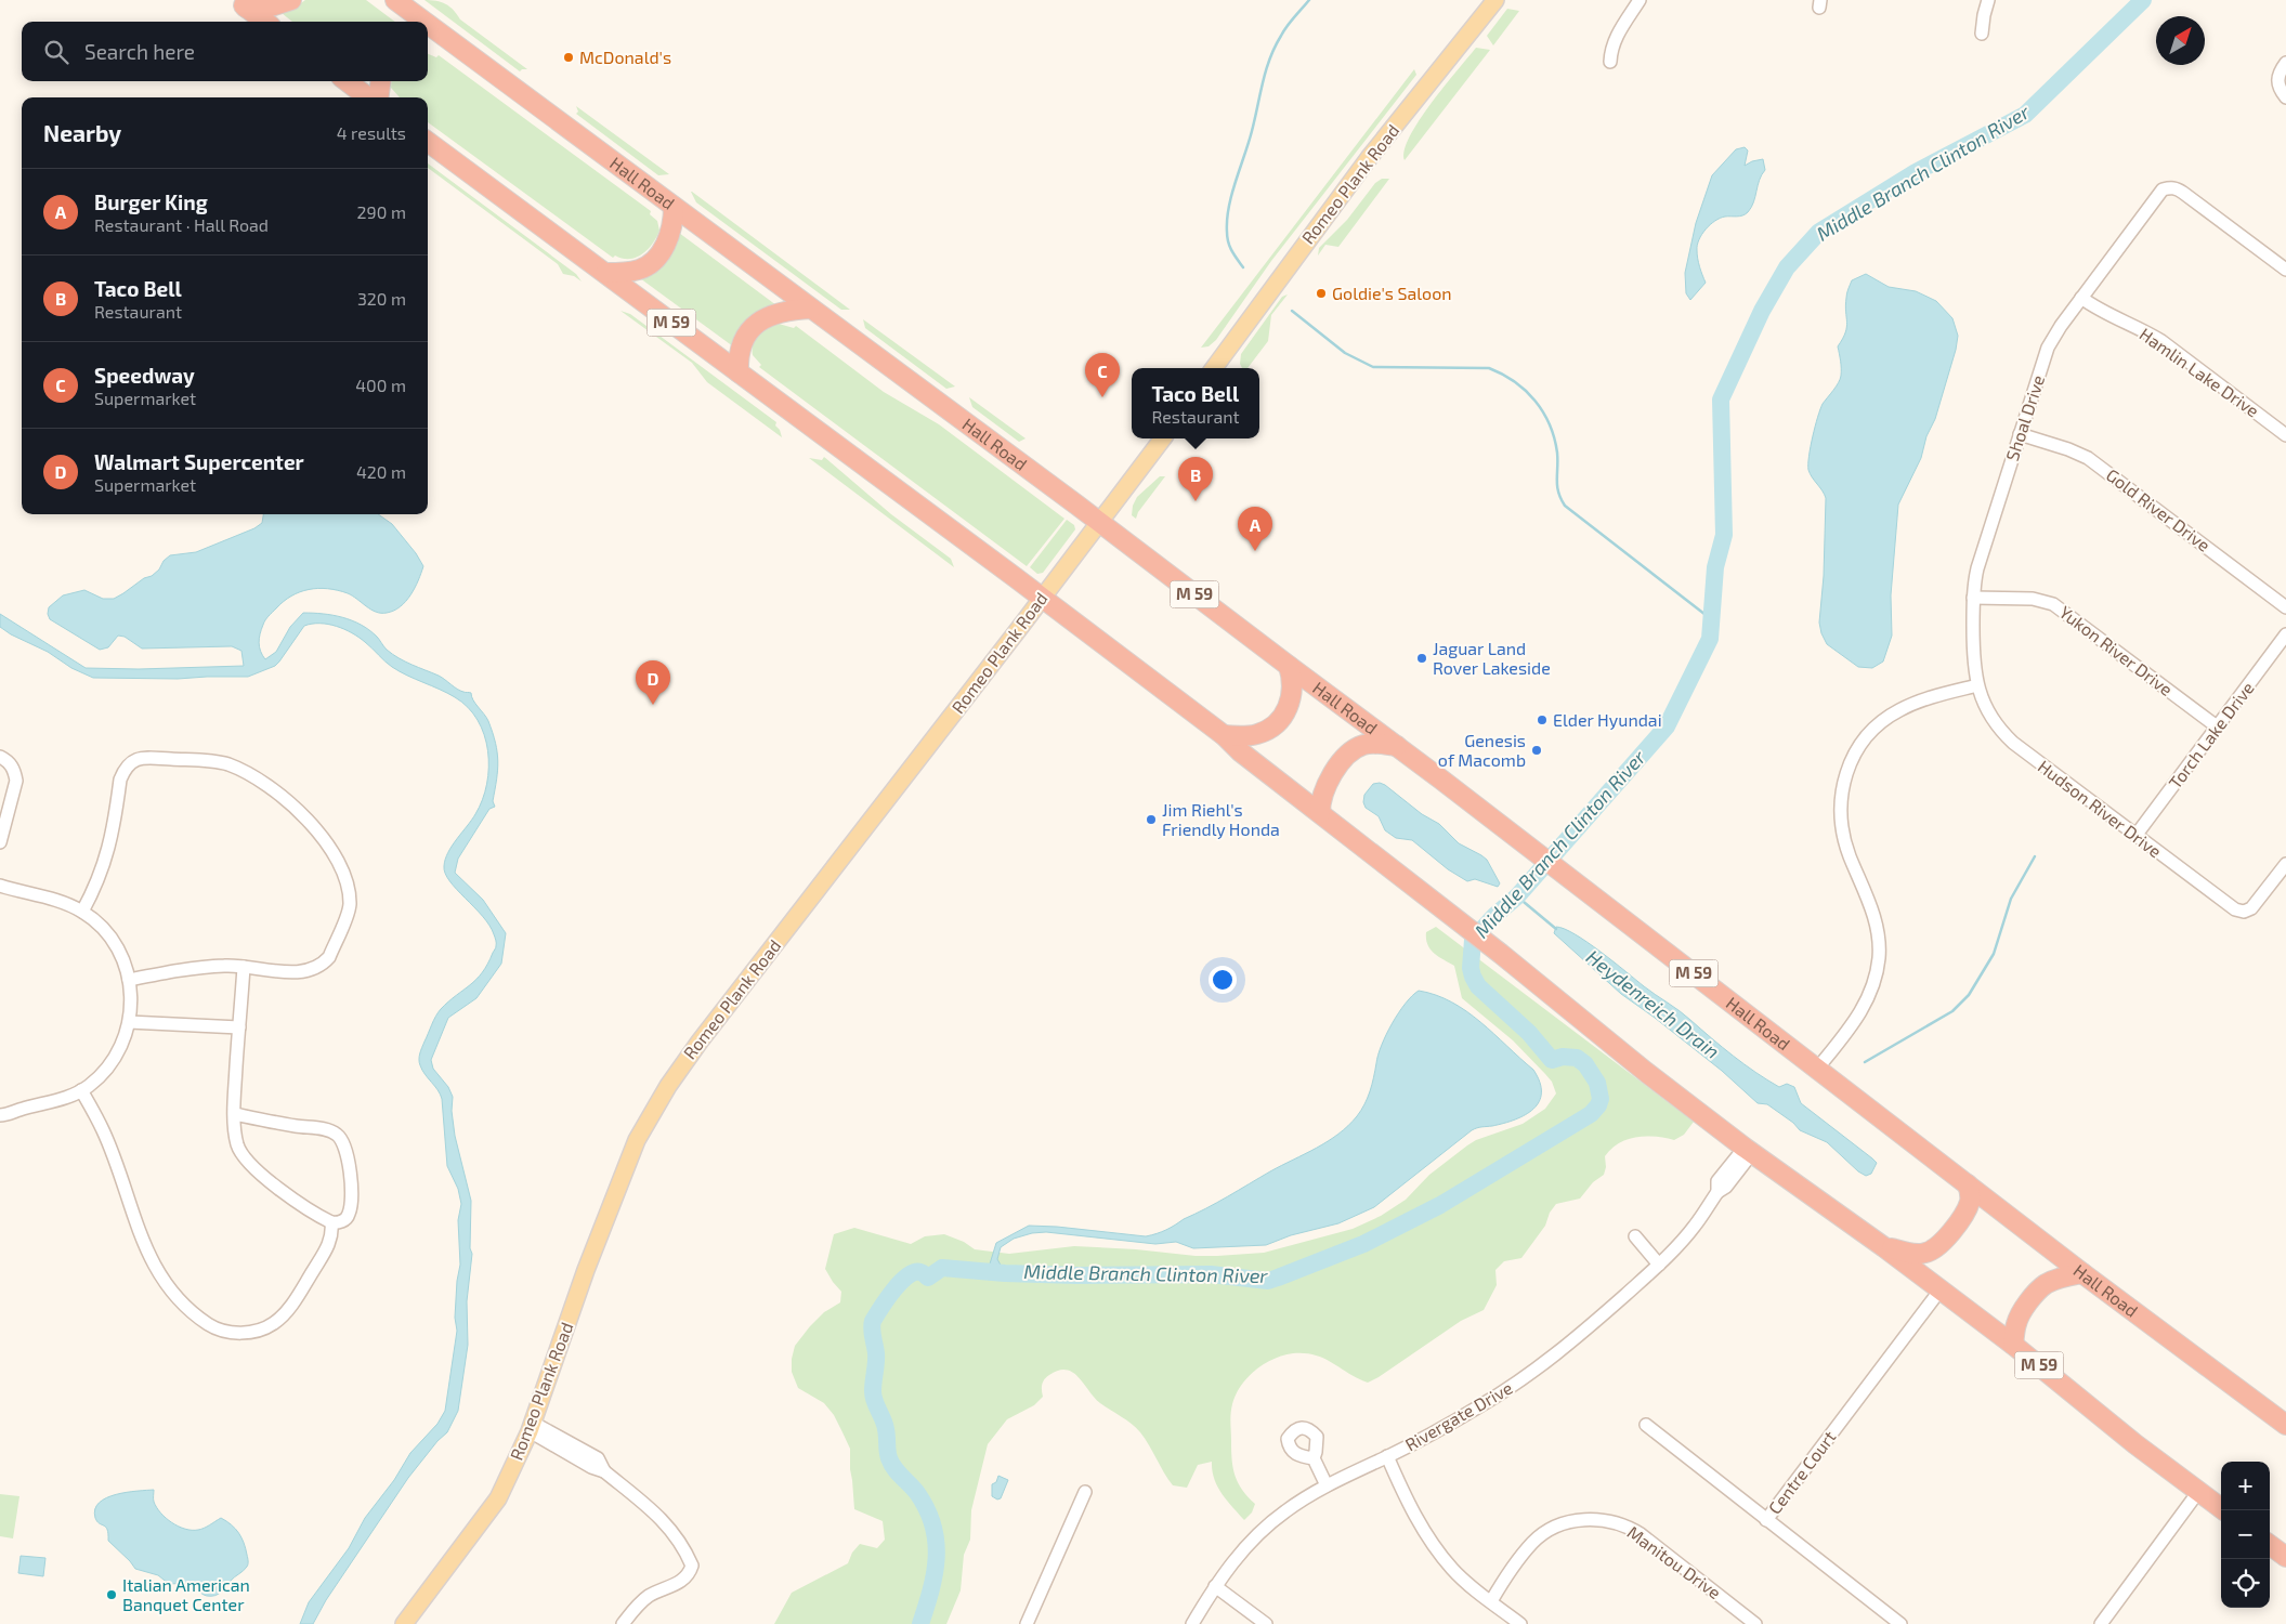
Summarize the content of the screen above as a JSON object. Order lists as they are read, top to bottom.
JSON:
{
  "streets": {
    "highway": ["Hall Road", "M 59"],
    "main road": ["Romeo Plank Road"],
    "street": [
      "Hamlin Lake Drive",
      "Shoal Drive",
      "Gold River Drive",
      "Yukon River Drive",
      "Torch Lake Drive",
      "Hudson River Drive",
      "Rivergate Drive",
      "Centre Court",
      "Manitou Drive"
    ]
  },
  "crossings": [
    ["Hall Road", "Romeo Plank Road"],
    ["Romeo Plank Road", "M 59"],
    ["M 59", "Rivergate Drive"],
    ["M 59", "Centre Court"],
    ["Hamlin Lake Drive", "Shoal Drive"],
    ["Shoal Drive", "Gold River Drive"],
    ["Shoal Drive", "Yukon River Drive"],
    ["Shoal Drive", "Hudson River Drive"],
    ["Yukon River Drive", "Torch Lake Drive"],
    ["Torch Lake Drive", "Hudson River Drive"]
  ],
  "water": ["Middle Branch Clinton River", "Heydenreich Drain"],
  "places": [
    "McDonald's",
    "Goldie's Saloon",
    "Jaguar Land Rover Lakeside",
    "Elder Hyundai",
    "Genesis of Macomb",
    "Jim Riehl's Friendly Honda",
    "Italian American Banquet Center"
  ],
  "north": "top right",
  "page": {
    "search": "Search here",
    "heading": ["Nearby", "4 results"],
    "list": [
      {
        "mark": "A",
        "name": "Burger King",
        "note": "Restaurant · Hall Road",
        "value": "290 m"
      },
      {
        "mark": "B",
        "name": "Taco Bell",
        "note": "Restaurant",
        "value": "320 m"
      },
      {
        "mark": "C",
        "name": "Speedway",
        "note": "Supermarket",
        "value": "400 m"
      },
      {
        "mark": "D",
        "name": "Walmart Supercenter",
        "note": "Supermarket",
        "value": "420 m"
      }
    ],
    "pins": [
      "C",
      "B",
      "A",
      "D"
    ],
    "popup": ["Taco Bell", "Restaurant"],
    "map_buttons": ["+", "−"]
  }
}
